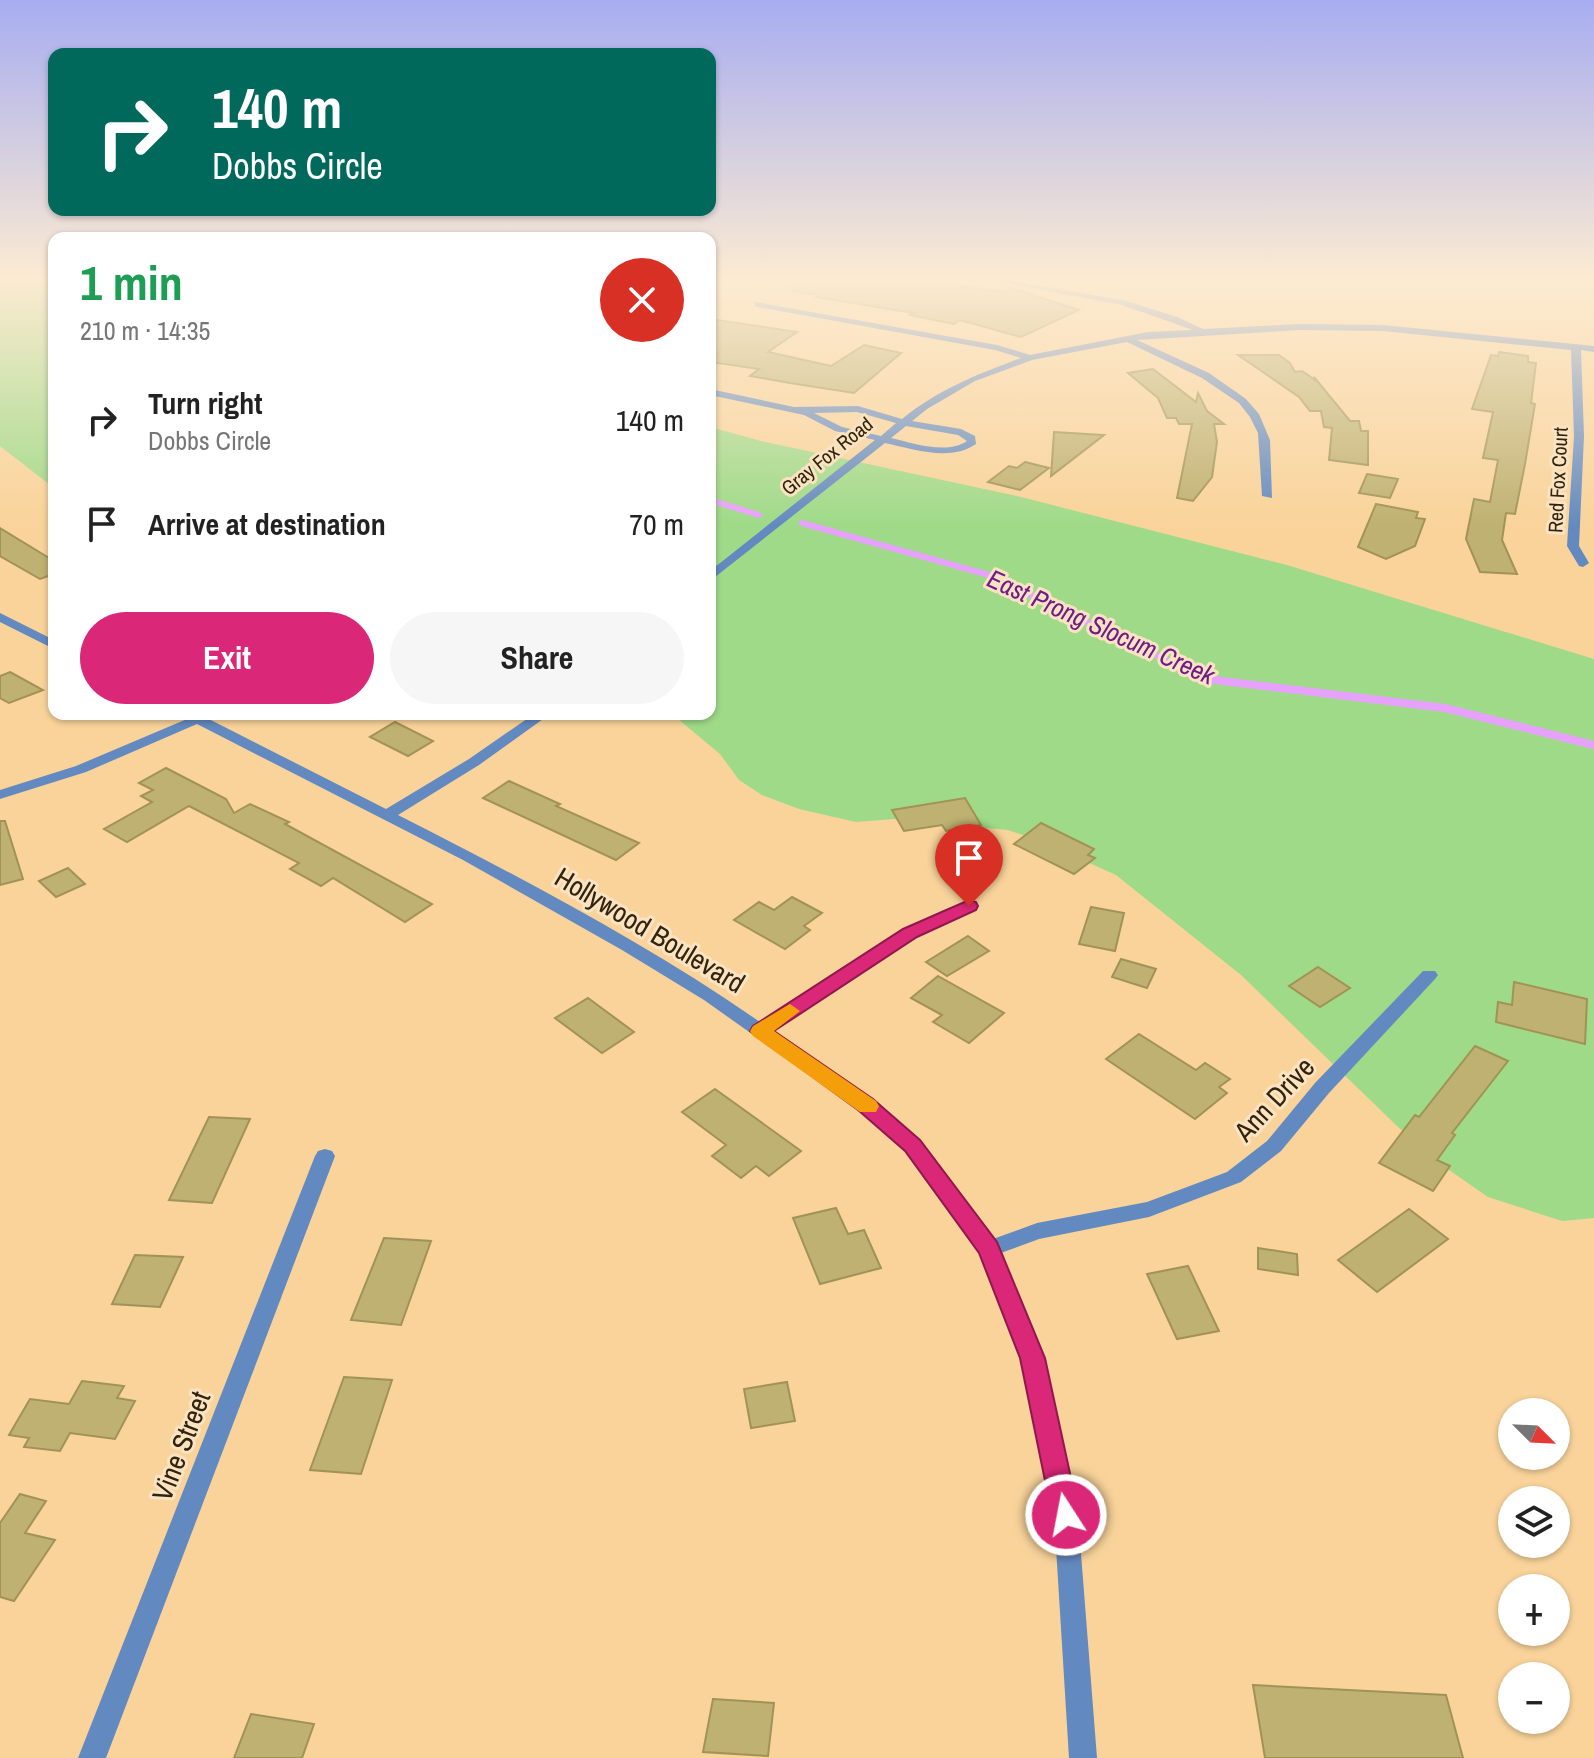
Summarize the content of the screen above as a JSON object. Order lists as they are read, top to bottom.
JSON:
{
  "streets": {
    "street": [
      "Gray Fox Road",
      "Red Fox Court",
      "Hollywood Boulevard",
      "Ann Drive",
      "Vine Street"
    ]
  },
  "crossings": [
    ["Hollywood Boulevard", "Ann Drive"]
  ],
  "water": ["East Prong Slocum Creek"],
  "north": "bottom right",
  "page": {
    "turn": ["140 m", "Dobbs Circle"],
    "heading": ["1 min", "210 m · 14:35"],
    "list": [
      {
        "name": "Turn right",
        "note": "Dobbs Circle",
        "value": "140 m"
      },
      {
        "name": "Arrive at destination",
        "value": "70 m"
      }
    ],
    "buttons": ["Exit", "Share"],
    "map_buttons": ["+", "−"]
  }
}
